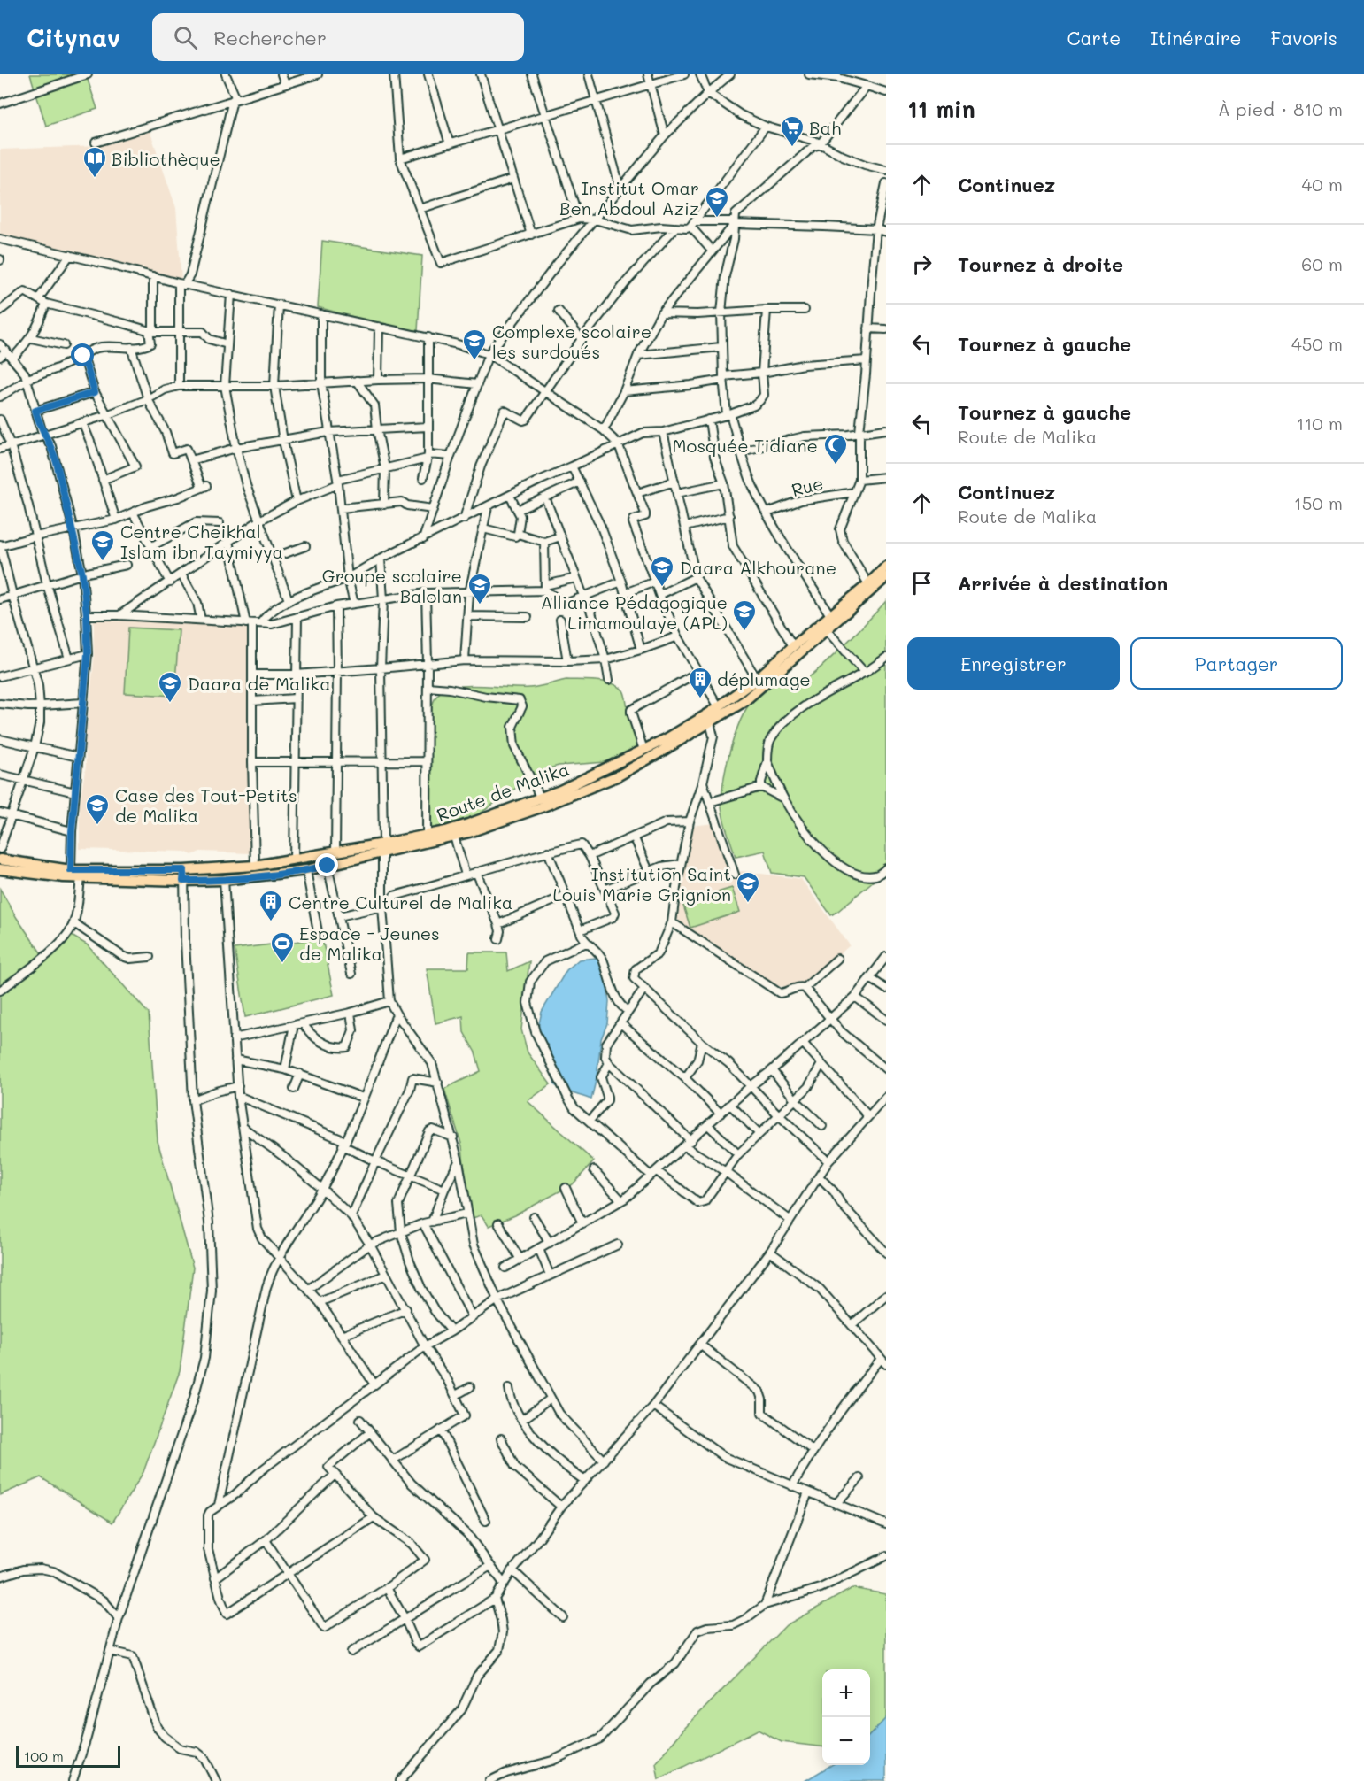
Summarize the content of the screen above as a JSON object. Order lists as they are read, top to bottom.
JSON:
{
  "streets": {
    "main road": ["Route de Malika"],
    "street": ["Rue"]
  },
  "places": {
    "supermarket": ["Bah"],
    "library": ["Bibliothèque"],
    "school or university": [
      "Institut Omar Ben Abdoul Aziz",
      "Complexe scolaire les surdoués",
      "Centre Cheikhal Islam ibn Taymiyya",
      "Daara Alkhourane",
      "Groupe scolaire Balolan",
      "Alliance Pédagogique Limamoulaye (APL)",
      "Daara de Malika",
      "Case des Tout-Petits de Malika",
      "Institution Saint Louis Marie Grignion"
    ],
    "mosque": ["Mosquée Tidiane"],
    "building": ["déplumage", "Centre Culturel de Malika"],
    "sports": ["Espace - Jeunes de Malika"]
  },
  "scale_bar": "100 m",
  "page": {
    "header": "Citynav",
    "search": "Rechercher",
    "nav": ["Carte", "Itinéraire", "Favoris"],
    "heading": ["11 min", "À pied · 810 m"],
    "list": [
      ["Continuez", "40 m"],
      ["Tournez à droite", "60 m"],
      ["Tournez à gauche", "450 m"],
      ["Tournez à gauche", "Route de Malika", "110 m"],
      ["Continuez", "Route de Malika", "150 m"],
      "Arrivée à destination"
    ],
    "buttons": ["Enregistrer", "Partager"],
    "map_buttons": ["+", "−"],
    "scale": "100 m"
  }
}
